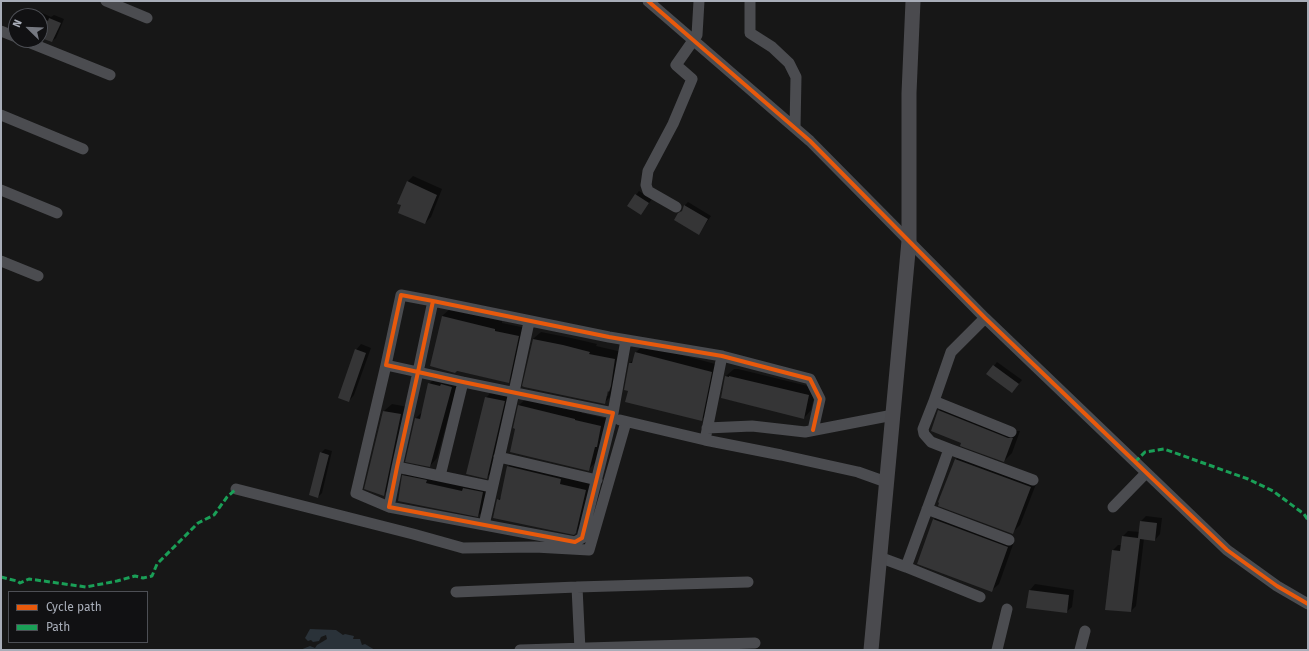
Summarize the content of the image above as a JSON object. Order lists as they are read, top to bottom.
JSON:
{
  "legend": ["Cycle path", "Path"],
  "north": "top left"
}
